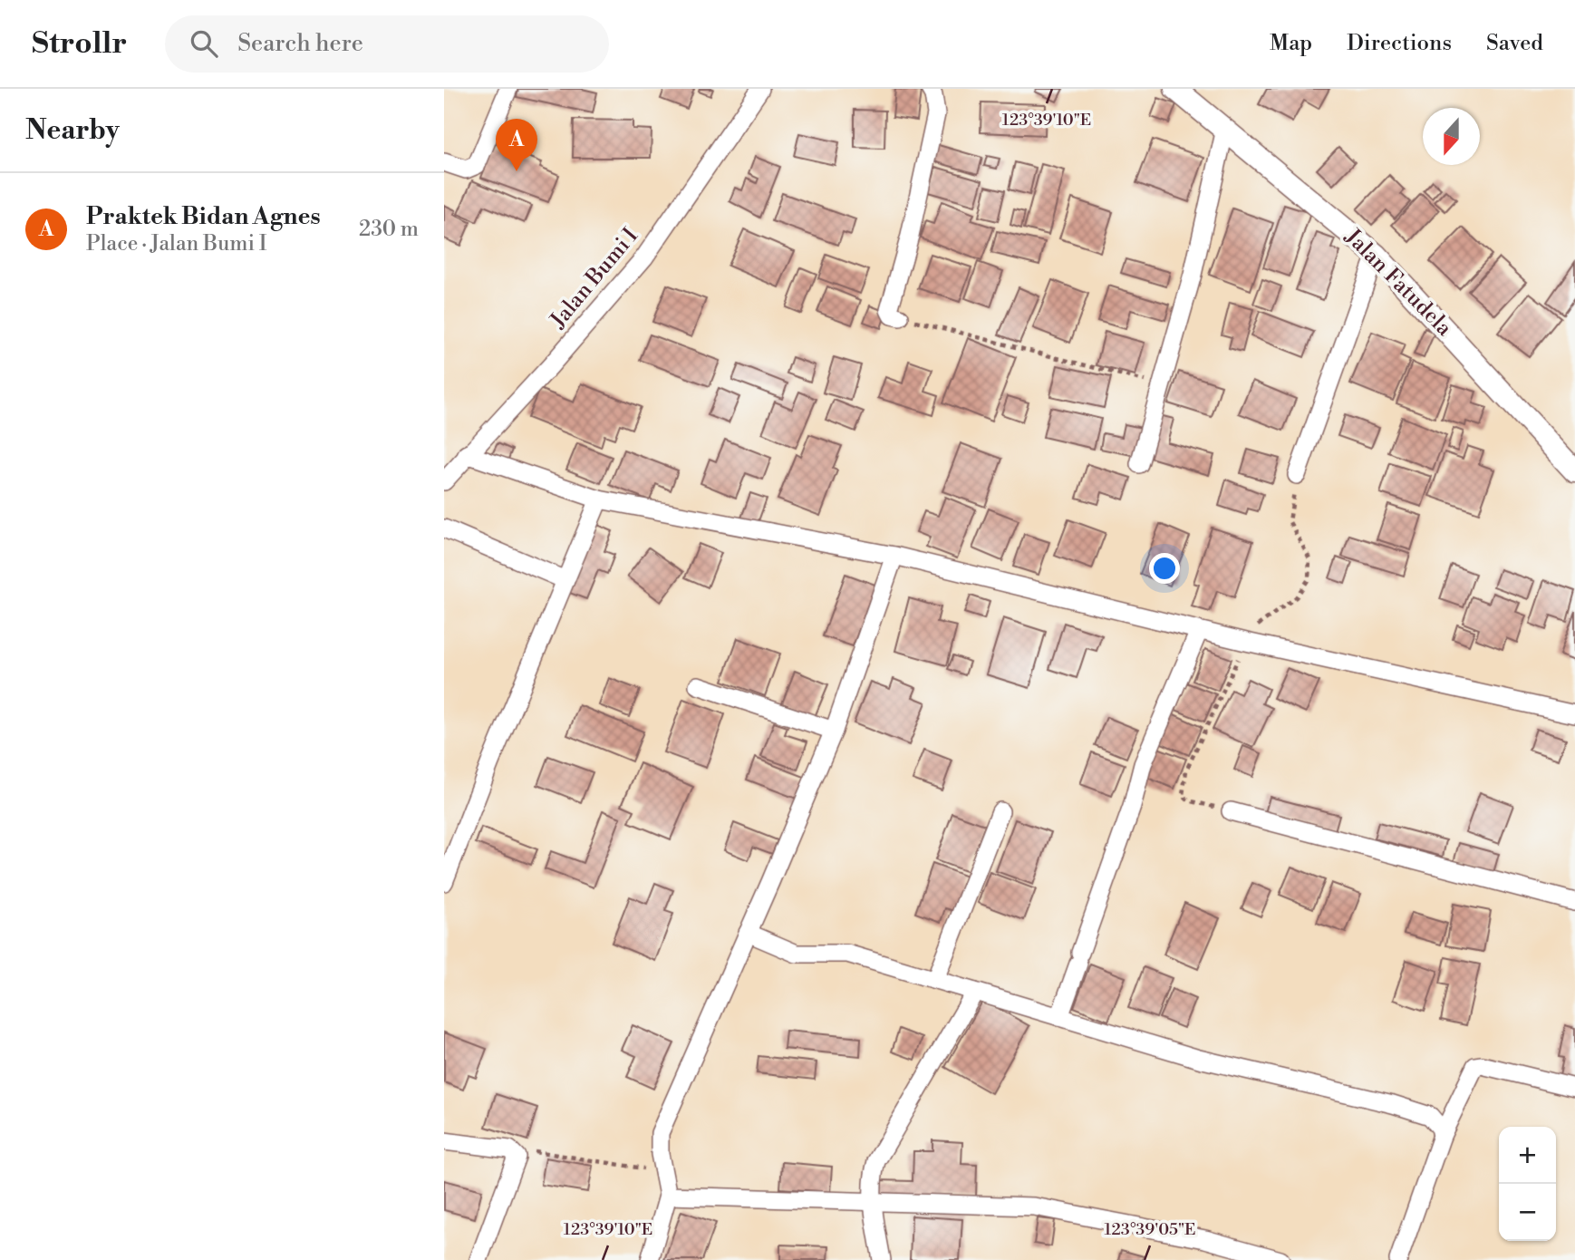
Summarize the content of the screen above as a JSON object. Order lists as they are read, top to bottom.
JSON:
{
  "streets": {
    "street": ["Jalan Bumi I", "Jalan Fatudela"]
  },
  "north": "bottom",
  "page": {
    "header": "Strollr",
    "search": "Search here",
    "nav": ["Map", "Directions", "Saved"],
    "heading": "Nearby",
    "pins": "A",
    "list": [
      {
        "mark": "A",
        "name": "Praktek Bidan Agnes",
        "note": "Place · Jalan Bumi I",
        "value": "230 m"
      }
    ],
    "map_buttons": ["+", "−"]
  },
  "coordinates": ["123°39'10\"E", "123°39'05\"E"]
}
